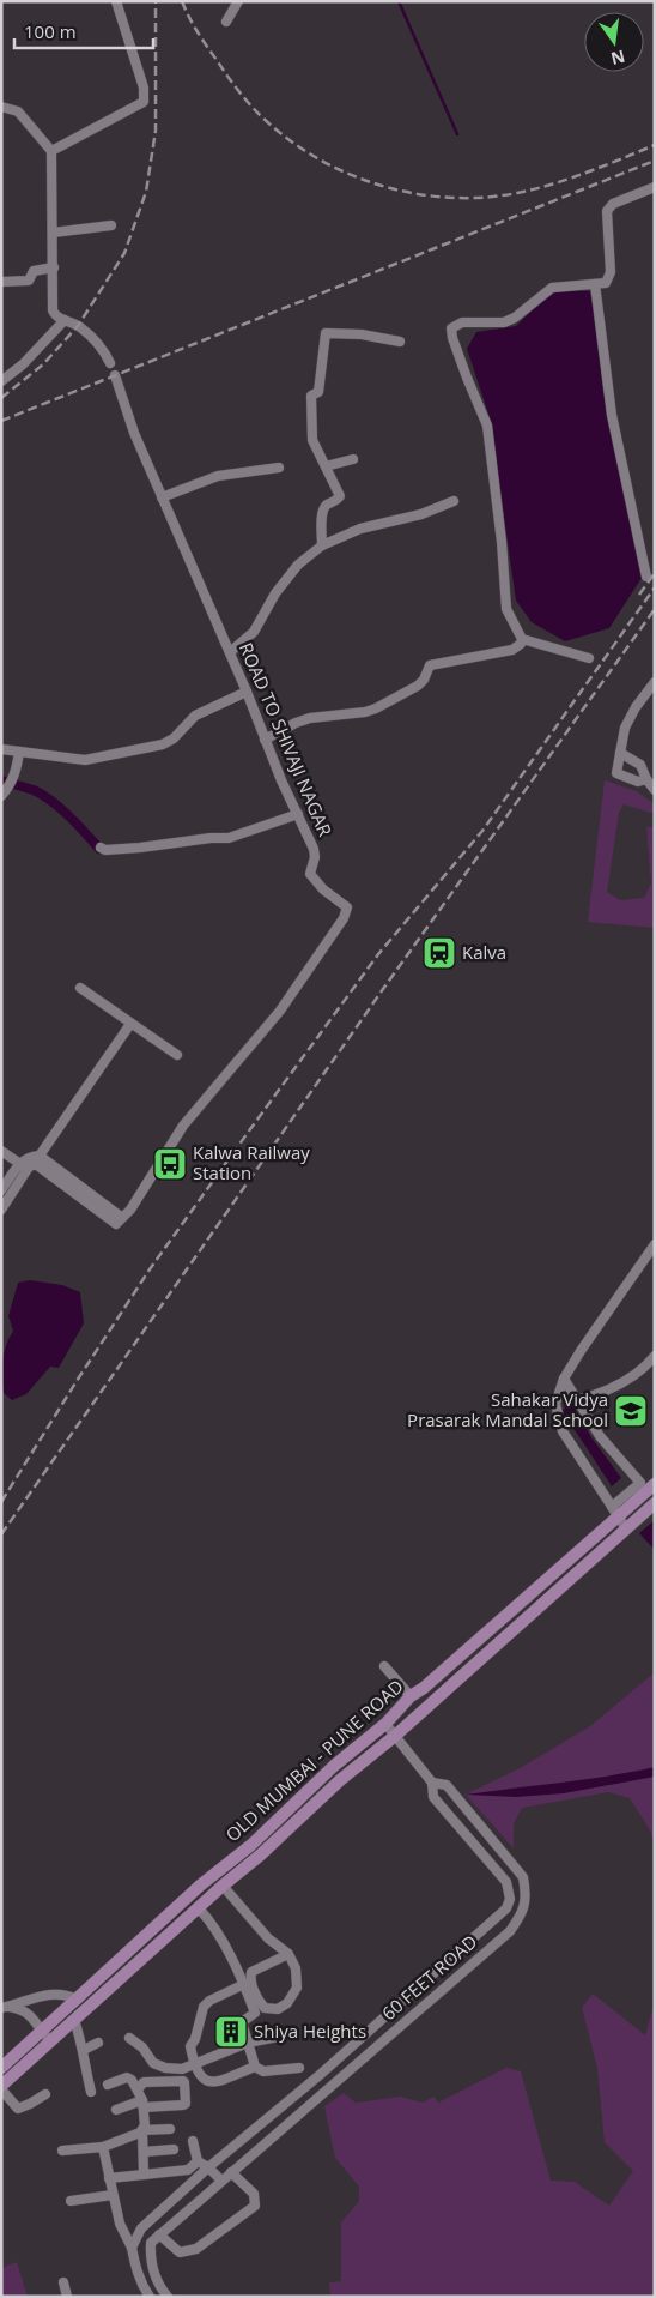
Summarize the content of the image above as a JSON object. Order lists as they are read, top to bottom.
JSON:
{
  "streets": {
    "main road": ["OLD MUMBAI - PUNE ROAD"],
    "street": ["ROAD TO SHIVAJI NAGAR", "60 FEET ROAD"]
  },
  "crossings": [
    ["OLD MUMBAI - PUNE ROAD", "60 FEET ROAD"]
  ],
  "places": {
    "station": ["Kalva"],
    "bus stop": ["Kalwa Railway Station"],
    "school or university": ["Sahakar Vidya Prasarak Mandal School"],
    "building": ["Shiya Heights"]
  },
  "scale_bar": "100 m",
  "north": "bottom"
}
